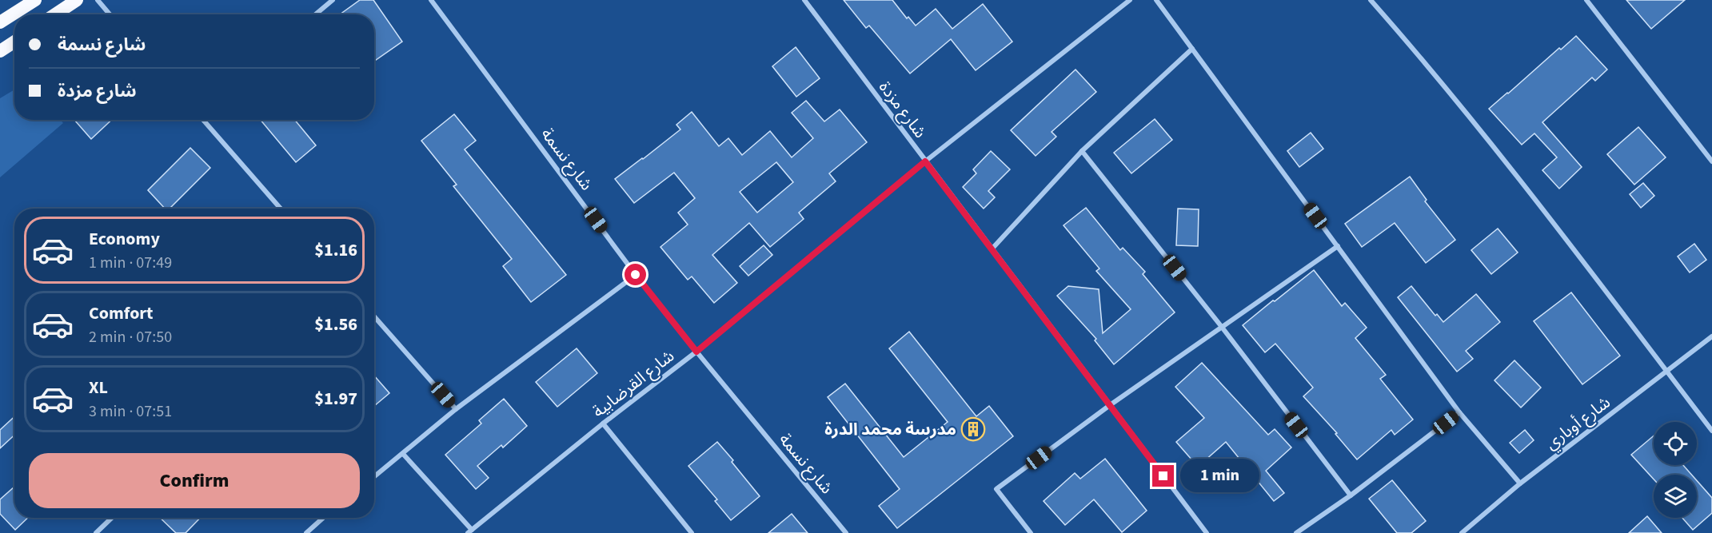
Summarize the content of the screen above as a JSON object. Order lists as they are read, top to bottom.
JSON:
{
  "streets": {
    "street": [
      "شارع مزدة",
      "شارع نسمة",
      "شارع القرضابية",
      "شارع أوباري"
    ]
  },
  "crossings": [
    ["شارع مزدة", "شارع القرضابية"],
    ["شارع نسمة", "شارع القرضابية"]
  ],
  "places": {
    "building": ["مدرسة محمد الدرة"]
  },
  "page": {
    "banner": ["شارع نسمة", "شارع مزدة"],
    "list": [
      {
        "name": "Economy",
        "note": "1 min · 07:49",
        "value": "$1.16"
      },
      {
        "name": "Comfort",
        "note": "2 min · 07:50",
        "value": "$1.56"
      },
      {
        "name": "XL",
        "note": "3 min · 07:51",
        "value": "$1.97"
      }
    ],
    "buttons": "Confirm",
    "bubble": "1 min"
  }
}
